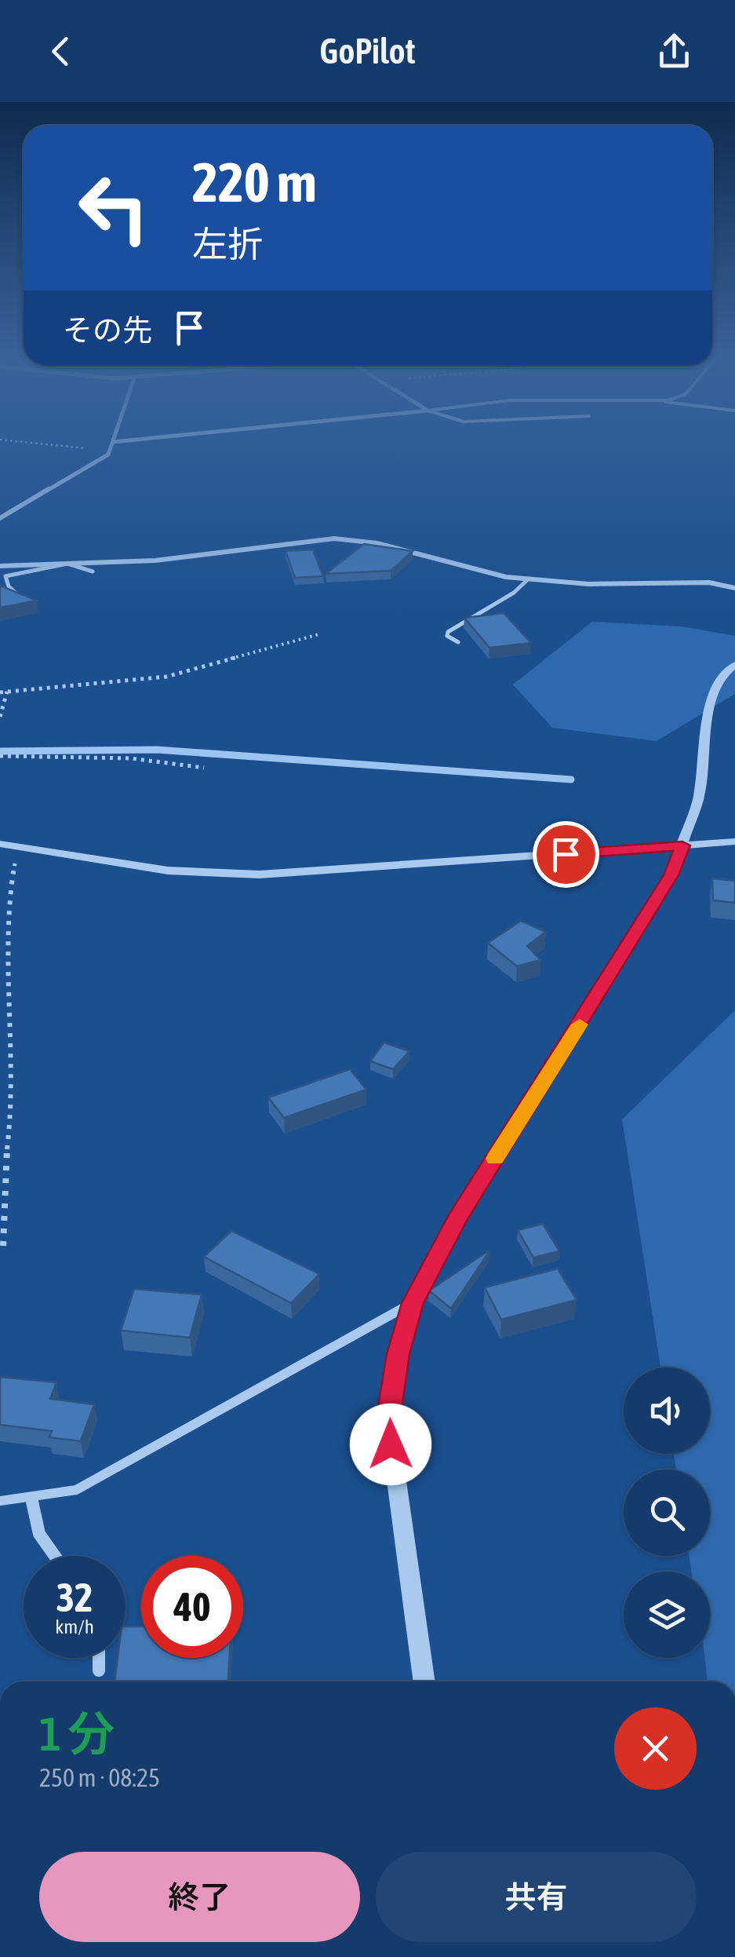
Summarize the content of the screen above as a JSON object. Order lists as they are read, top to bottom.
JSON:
{
  "page": {
    "header": "GoPilot",
    "turn": ["220 m", "左折"],
    "then": "その先",
    "speed": "32 km/h",
    "limit": "40",
    "heading": ["1 分", "250 m · 08:25"],
    "buttons": ["終了", "共有"]
  }
}
